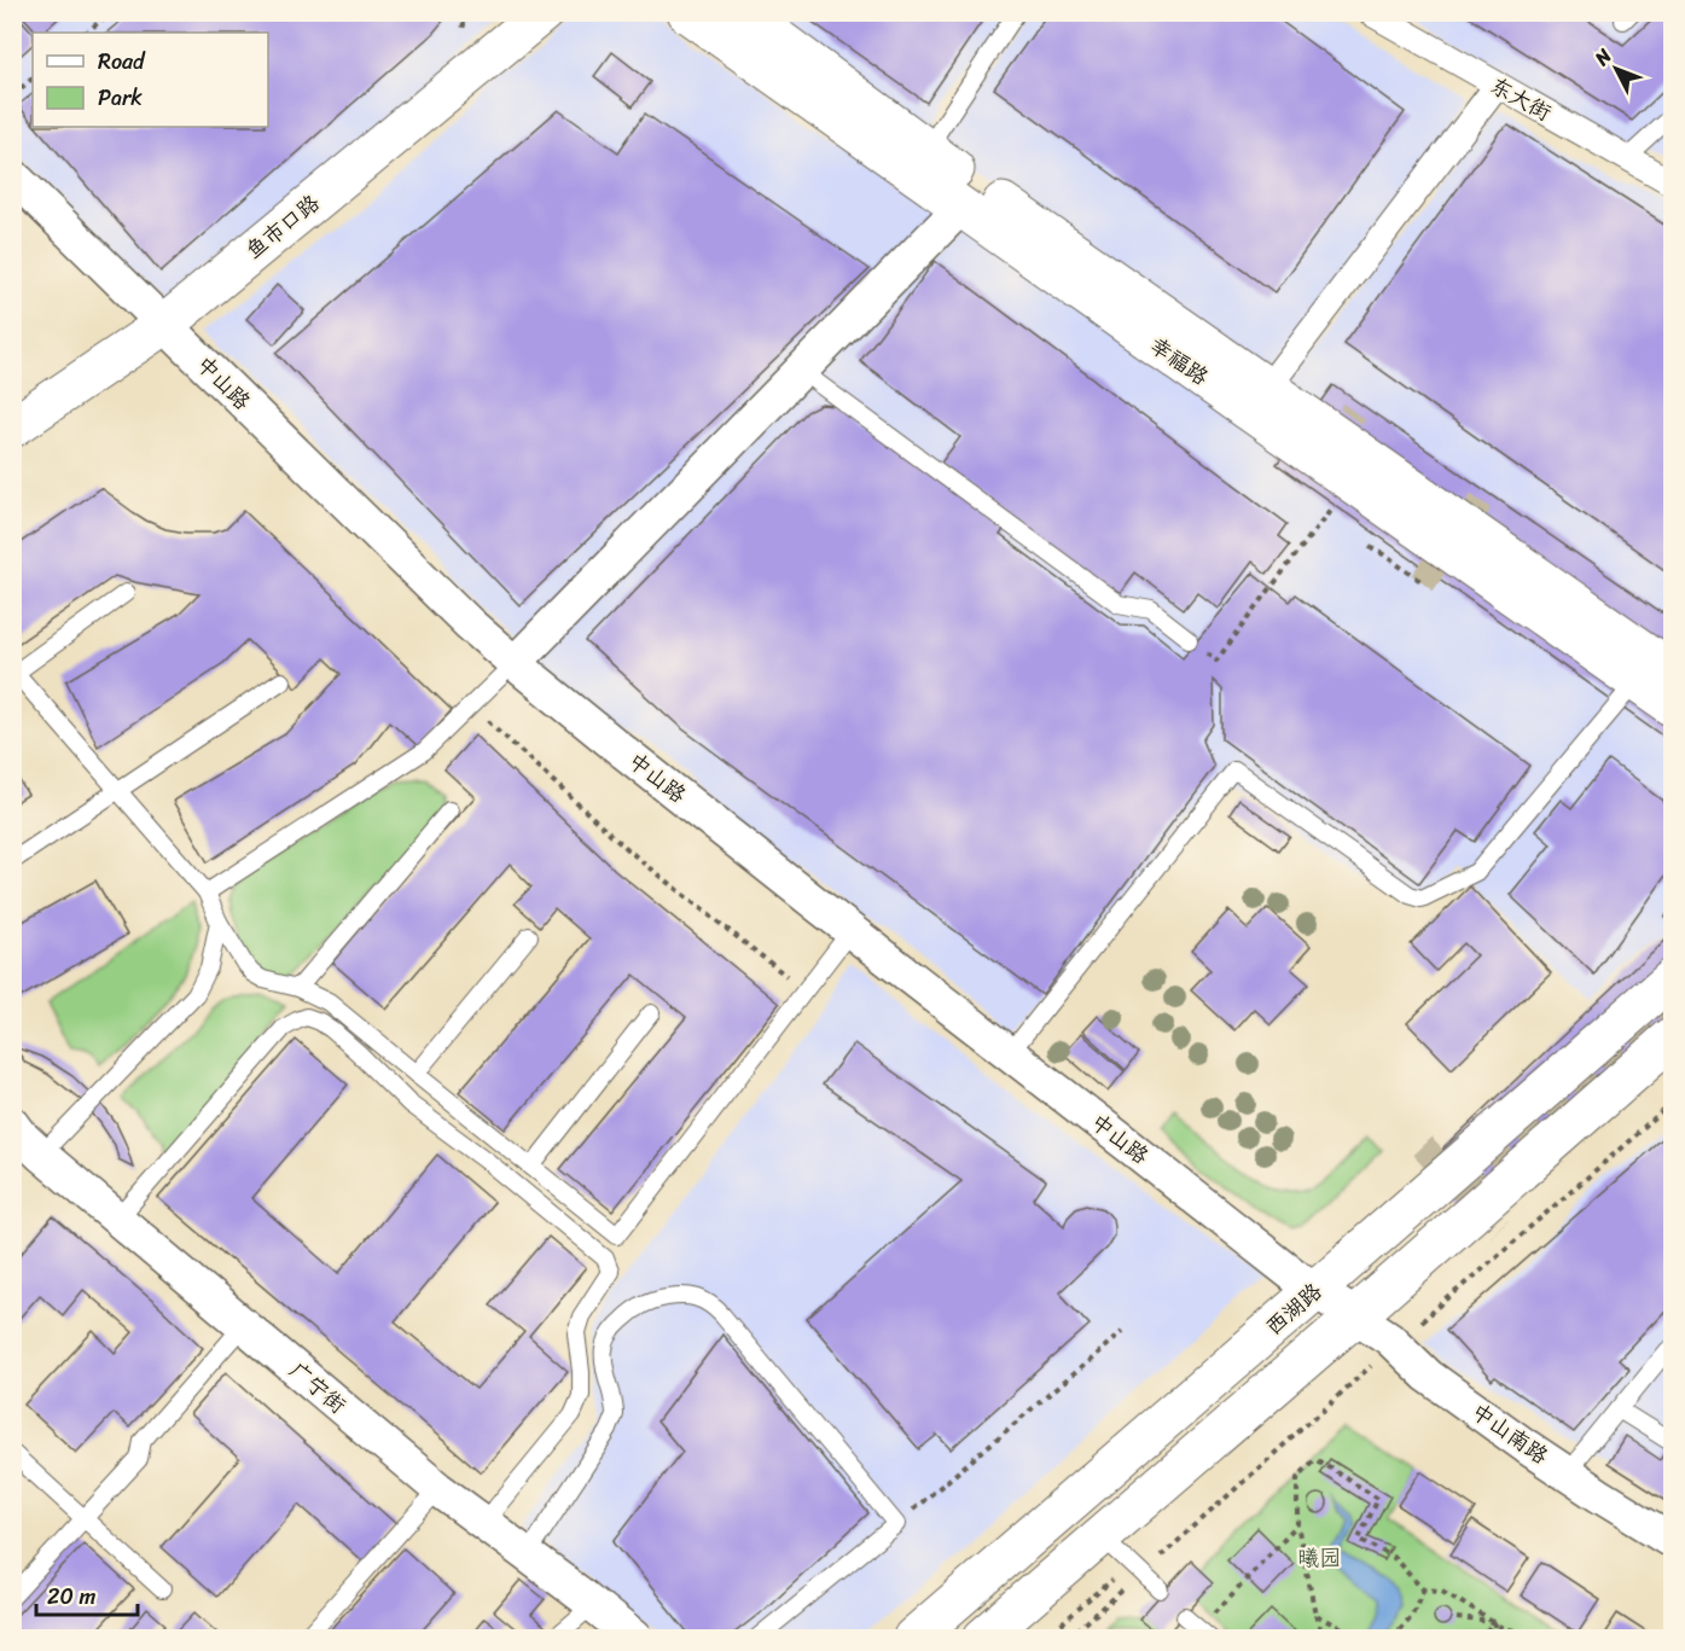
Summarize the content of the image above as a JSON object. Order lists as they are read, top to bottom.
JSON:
{
  "streets": {
    "main road": ["鱼市口路", "幸福路", "西湖路"],
    "street": [
      "东大街",
      "中山路",
      "广宁街",
      "中山南路"
    ]
  },
  "crossings": [
    ["鱼市口路", "中山路"],
    ["中山路", "西湖路"],
    ["中山路", "中山南路"]
  ],
  "parks": ["曦园"],
  "legend": ["Road", "Park"],
  "scale_bar": "20 m",
  "north": "top left"
}
